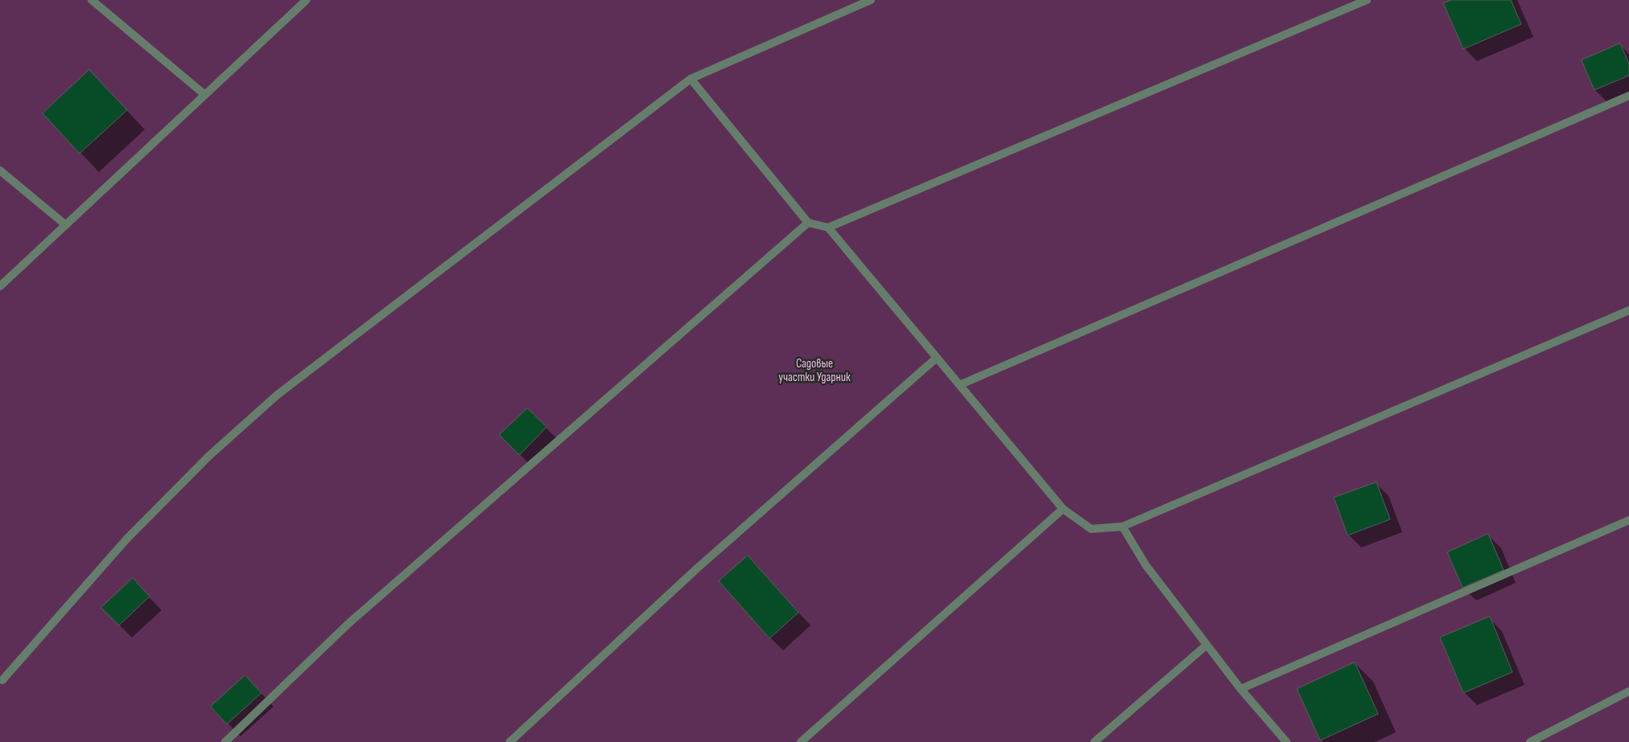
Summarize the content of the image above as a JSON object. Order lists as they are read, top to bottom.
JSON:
{
  "parks": ["Садовые участки Ударник"]
}
